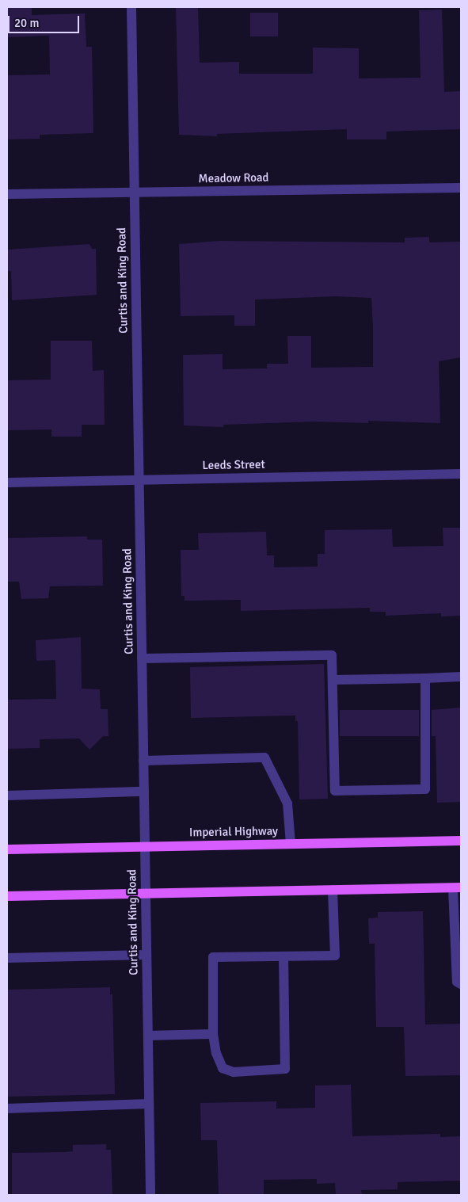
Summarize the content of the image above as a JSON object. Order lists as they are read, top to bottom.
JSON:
{
  "streets": {
    "main road": ["Imperial Highway"],
    "street": ["Meadow Road", "Curtis and King Road", "Leeds Street"]
  },
  "crossings": [
    ["Meadow Road", "Curtis and King Road"],
    ["Curtis and King Road", "Leeds Street"],
    ["Curtis and King Road", "Imperial Highway"]
  ],
  "scale_bar": "20 m"
}
